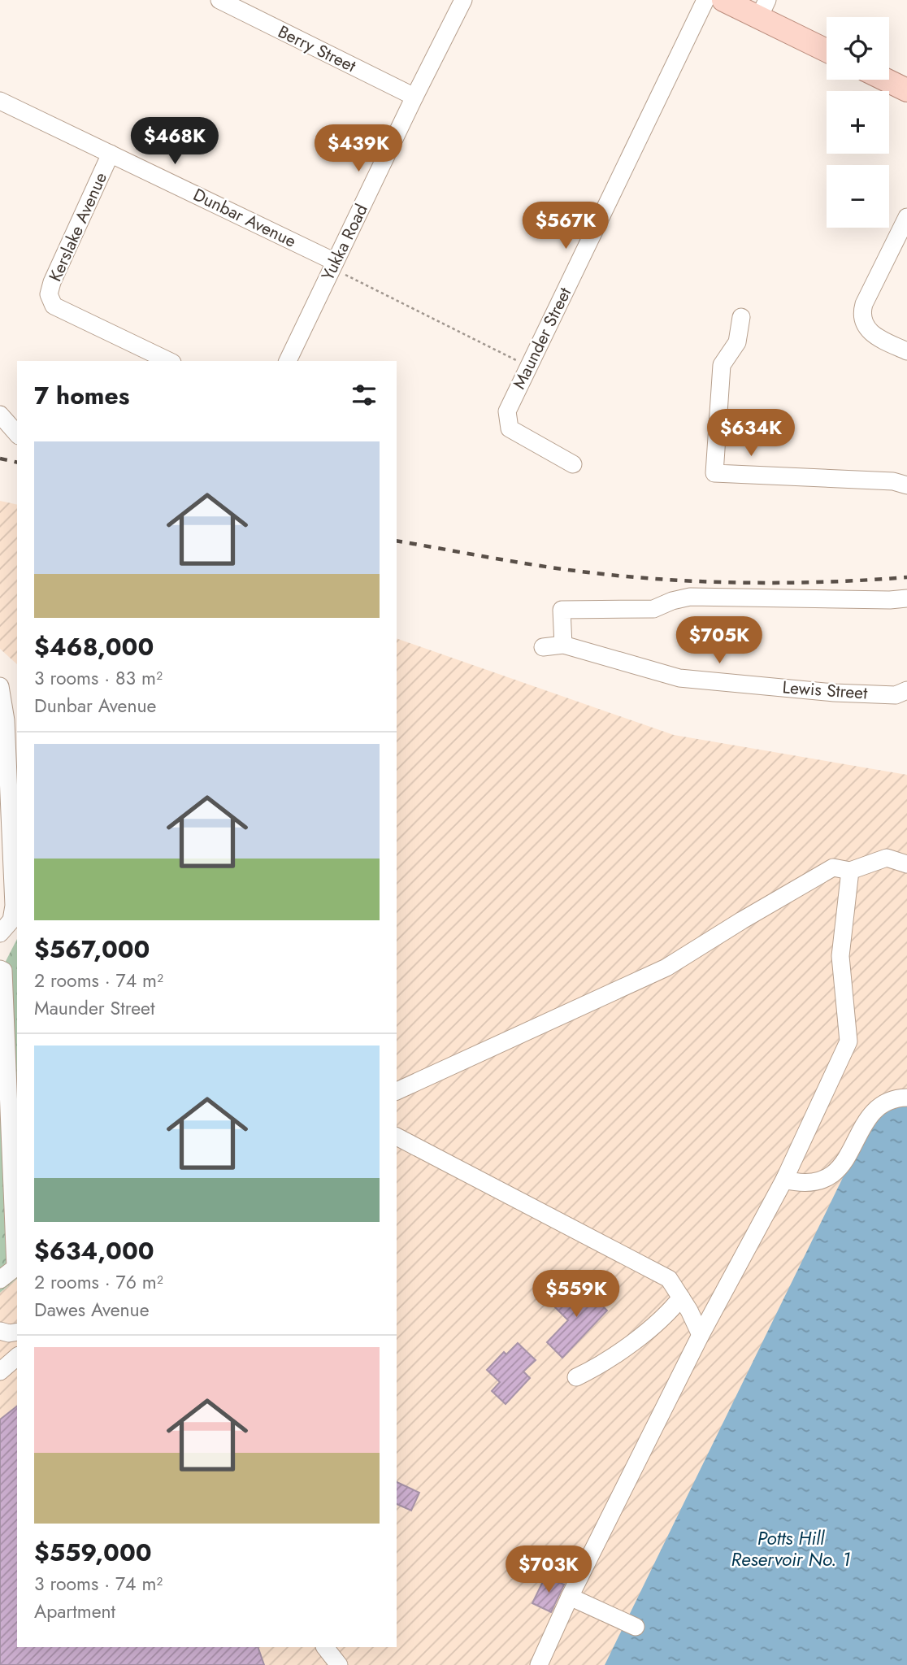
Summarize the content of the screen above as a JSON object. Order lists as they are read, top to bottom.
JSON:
{
  "streets": {
    "street": [
      "Berry Street",
      "Dunbar Avenue",
      "Kerslake Avenue",
      "Yukka Road",
      "Maunder Street",
      "Lewis Street"
    ]
  },
  "crossings": [
    ["Berry Street", "Yukka Road"],
    ["Dunbar Avenue", "Kerslake Avenue"],
    ["Dunbar Avenue", "Yukka Road"]
  ],
  "water": ["Potts Hill Reservoir No. 1"],
  "page": {
    "map_buttons": ["+", "−"],
    "price": [
      "$468K",
      "$439K",
      "$567K",
      "$634K",
      "$705K",
      "$559K",
      "$703K"
    ],
    "heading": "7 homes",
    "list": [
      {
        "name": "$468,000",
        "note": "3 rooms · 83 m² · Dunbar Avenue"
      },
      {
        "name": "$567,000",
        "note": "2 rooms · 74 m² · Maunder Street"
      },
      {
        "name": "$634,000",
        "note": "2 rooms · 76 m² · Dawes Avenue"
      },
      {
        "name": "$559,000",
        "note": "3 rooms · 74 m² · Apartment"
      }
    ]
  }
}
